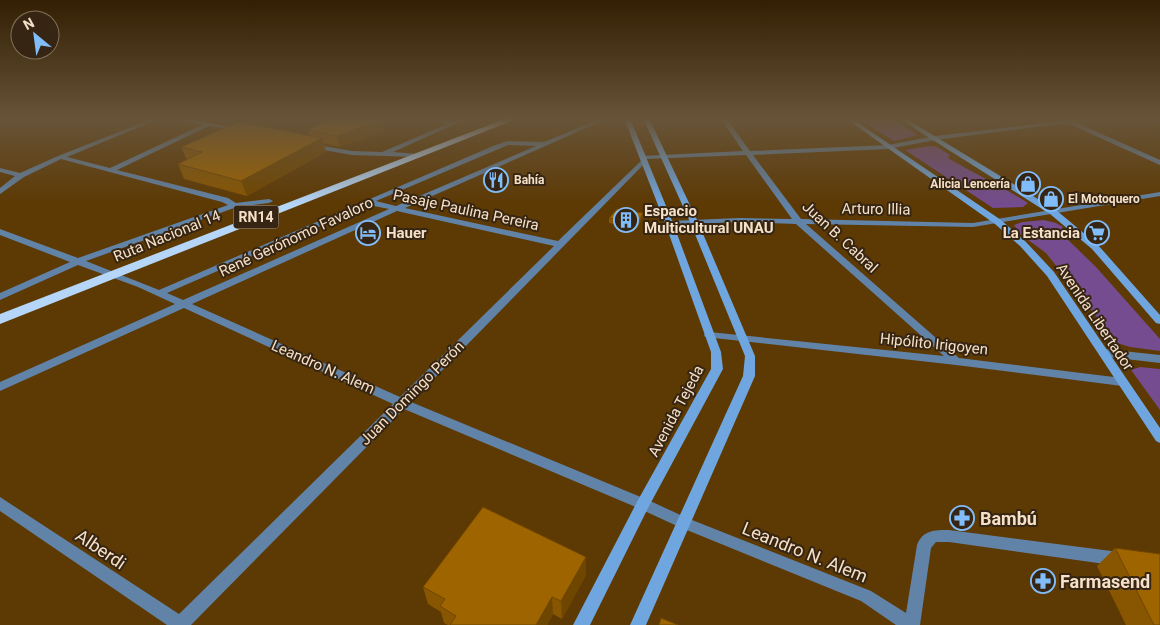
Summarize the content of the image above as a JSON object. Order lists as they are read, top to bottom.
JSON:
{
  "streets": {
    "highway": ["RN14", "Ruta Nacional 14"],
    "main road": ["Avenida Libertador", "Avenida Tejeda"],
    "street": [
      "Arturo Illia",
      "Pasaje Paulina Pereira",
      "René Gerónomo Favaloro",
      "Juan B. Cabral",
      "Hipólito Irigoyen",
      "Leandro N. Alem",
      "Juan Domingo Perón",
      "Alberdi"
    ]
  },
  "crossings": [
    ["Arturo Illia", "Juan B. Cabral"],
    ["Arturo Illia", "Avenida Libertador"],
    ["Arturo Illia", "Avenida Tejeda"],
    ["Pasaje Paulina Pereira", "René Gerónomo Favaloro"],
    ["Pasaje Paulina Pereira", "Juan Domingo Perón"],
    ["Ruta Nacional 14", "Leandro N. Alem"],
    ["René Gerónomo Favaloro", "Leandro N. Alem"],
    ["Juan B. Cabral", "Hipólito Irigoyen"],
    ["Avenida Libertador", "Hipólito Irigoyen"],
    ["Hipólito Irigoyen", "Avenida Tejeda"],
    ["Leandro N. Alem", "Juan Domingo Perón"],
    ["Leandro N. Alem", "Avenida Tejeda"],
    ["Juan Domingo Perón", "Avenida Tejeda"],
    ["Juan Domingo Perón", "Alberdi"]
  ],
  "places": {
    "restaurant": ["Bahía"],
    "shop": ["Alicia Lencería", "El Motoquero"],
    "building": ["Espacio Multicultural UNAU"],
    "hotel": ["Hauer"],
    "supermarket": ["La Estancia"],
    "pharmacy": ["Bambú", "Farmasend"]
  },
  "north": "top left"
}
